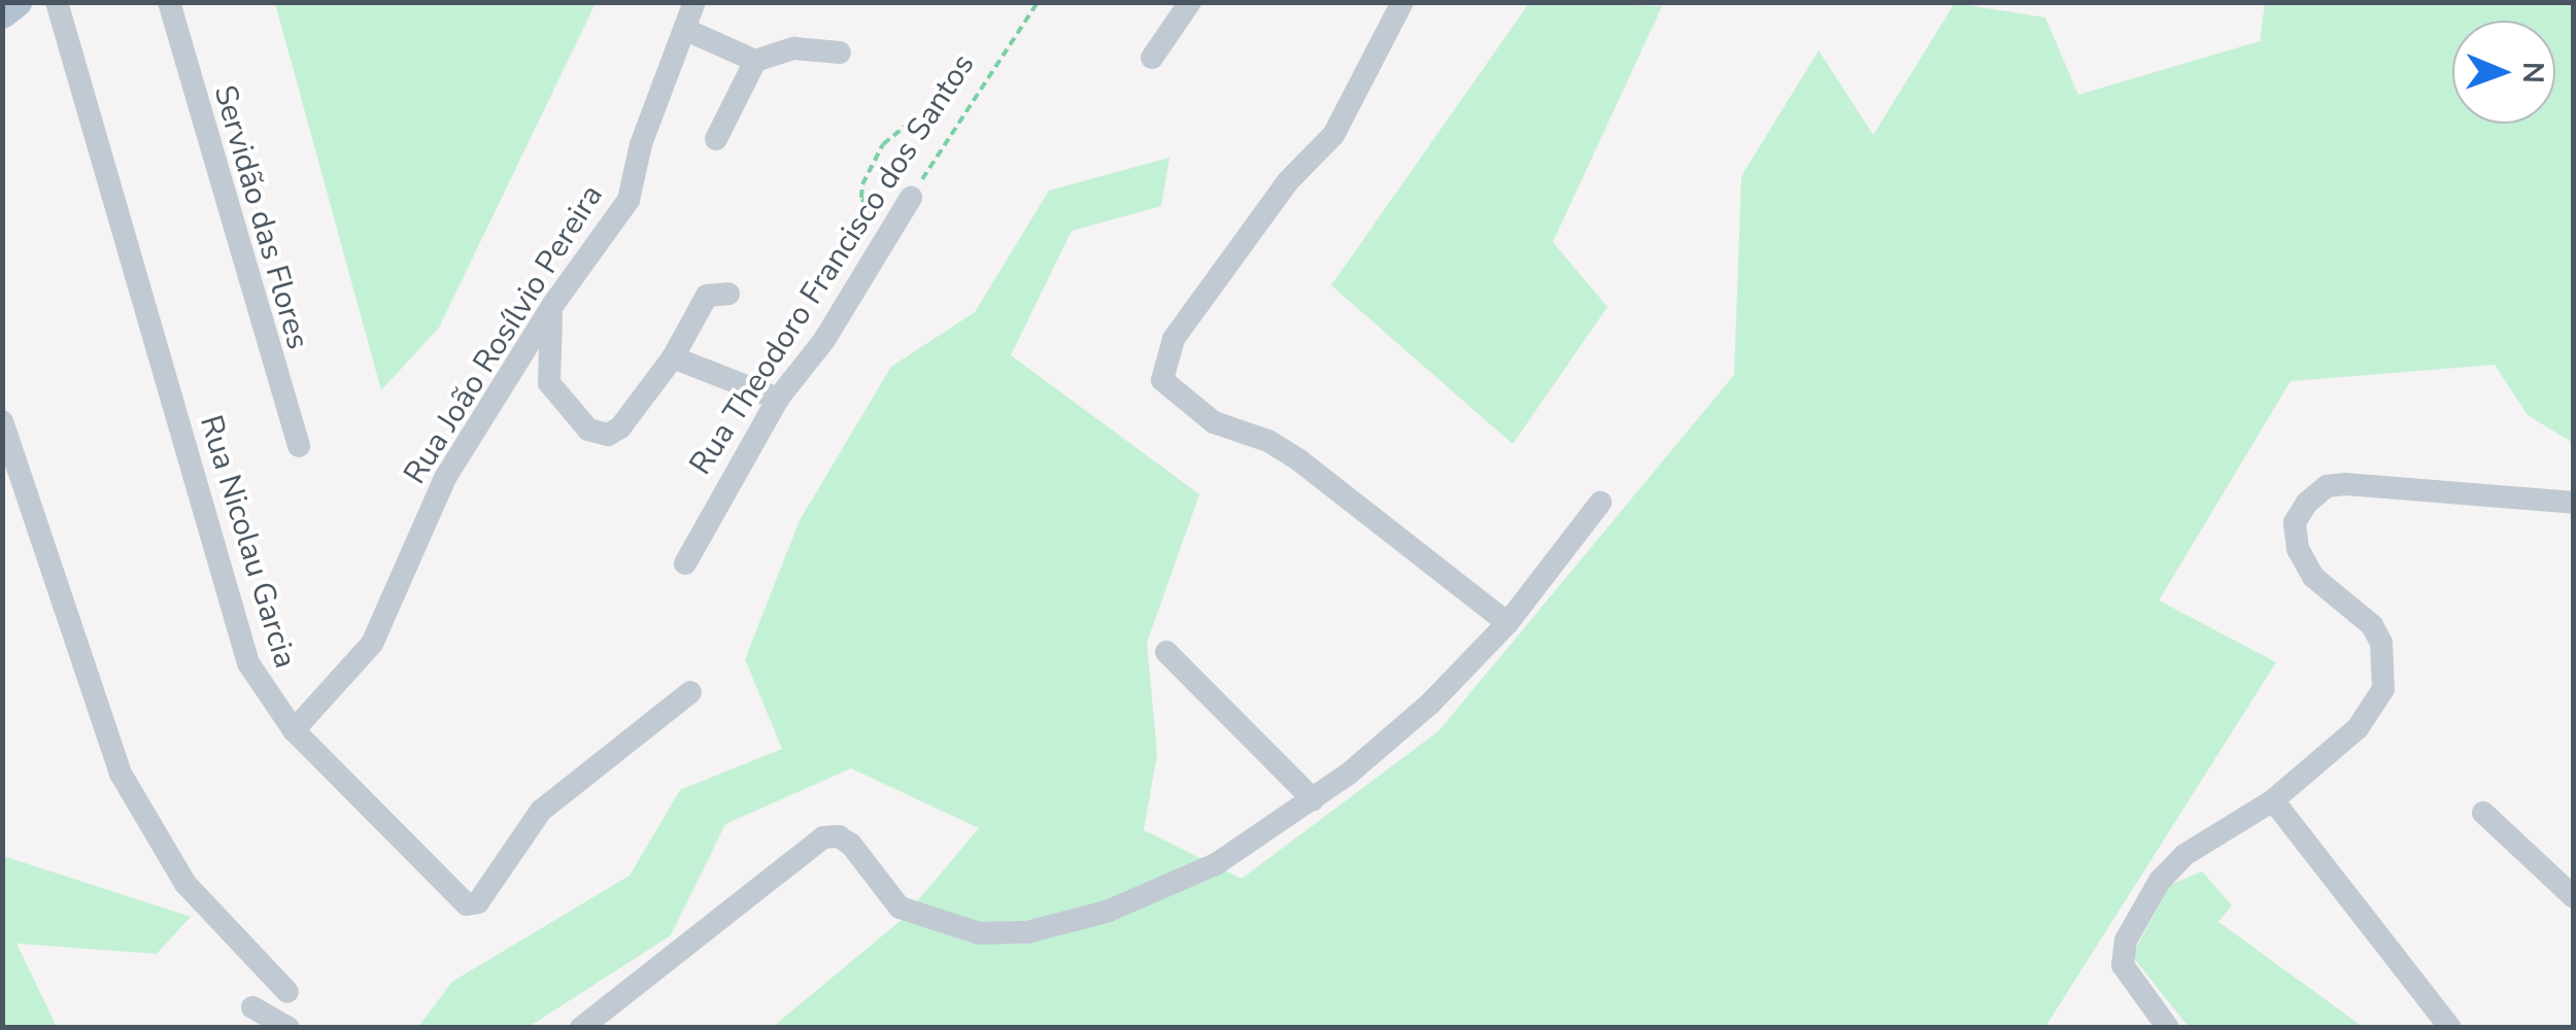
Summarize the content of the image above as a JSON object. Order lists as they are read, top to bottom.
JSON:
{
  "streets": {
    "street": [
      "Servidão das Flores",
      "Rua Theodoro Francisco dos Santos",
      "Rua João Rosílvio Pereira",
      "Rua Nicolau Garcia"
    ]
  },
  "crossings": [
    ["Rua João Rosílvio Pereira", "Rua Nicolau Garcia"]
  ],
  "north": "right"
}
